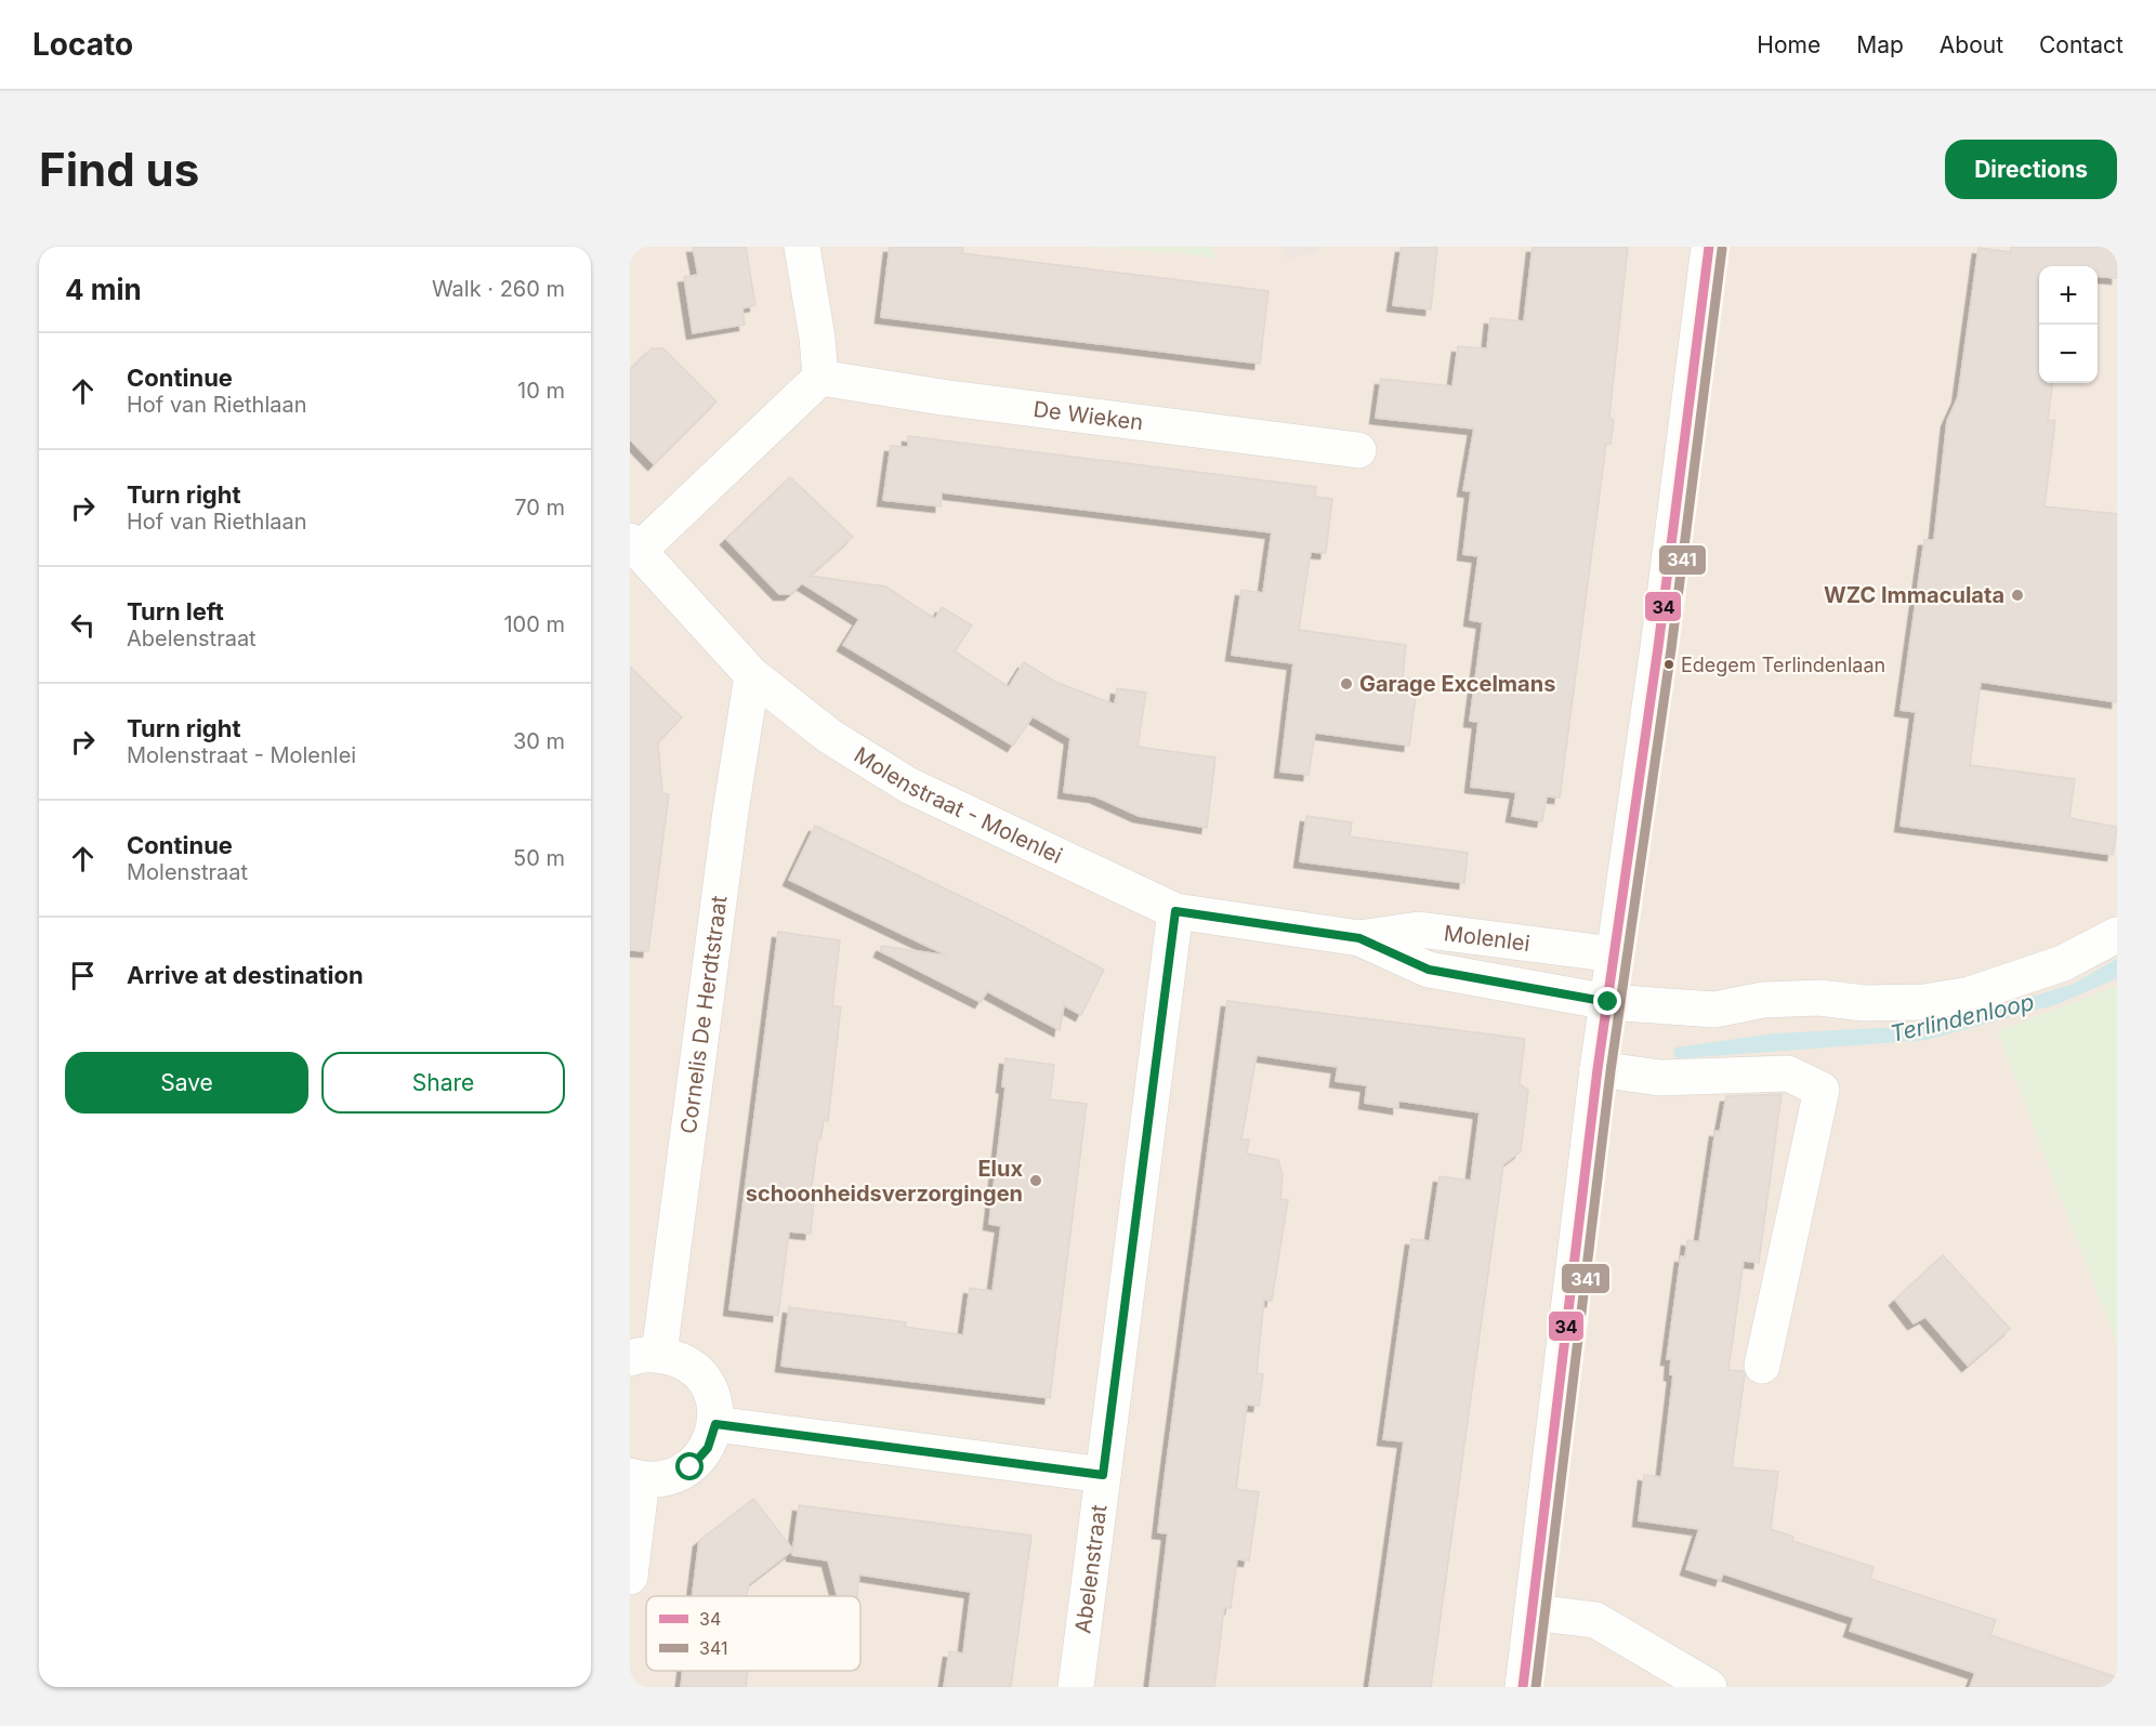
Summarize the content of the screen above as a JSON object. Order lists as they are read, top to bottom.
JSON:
{
  "streets": {
    "street": [
      "De Wieken",
      "Molenstraat - Molenlei",
      "Molenlei",
      "Cornelis De Herdtstraat",
      "Abelenstraat"
    ]
  },
  "crossings": [
    ["Molenstraat - Molenlei", "Molenlei"],
    ["Molenstraat - Molenlei", "Cornelis De Herdtstraat"],
    ["Molenstraat - Molenlei", "Abelenstraat"]
  ],
  "water": ["Terlindenloop"],
  "places": [
    "WZC Immaculata",
    "Edegem Terlindenlaan",
    "Garage Excelmans",
    "Elux schoonheidsverzorgingen"
  ],
  "lines": ["transit line 34", "transit line 341"],
  "legend": ["34", "341"],
  "page": {
    "header": "Locato",
    "nav": [
      "Home",
      "Map",
      "About",
      "Contact"
    ],
    "buttons": [
      "Directions",
      ["Save", "Share"]
    ],
    "title": "Find us",
    "heading": ["4 min", "Walk · 260 m"],
    "map_buttons": ["+", "−"],
    "list": [
      ["Continue", "Hof van Riethlaan", "10 m"],
      ["Turn right", "Hof van Riethlaan", "70 m"],
      ["Turn left", "Abelenstraat", "100 m"],
      ["Turn right", "Molenstraat - Molenlei", "30 m"],
      ["Continue", "Molenstraat", "50 m"],
      "Arrive at destination"
    ]
  }
}
